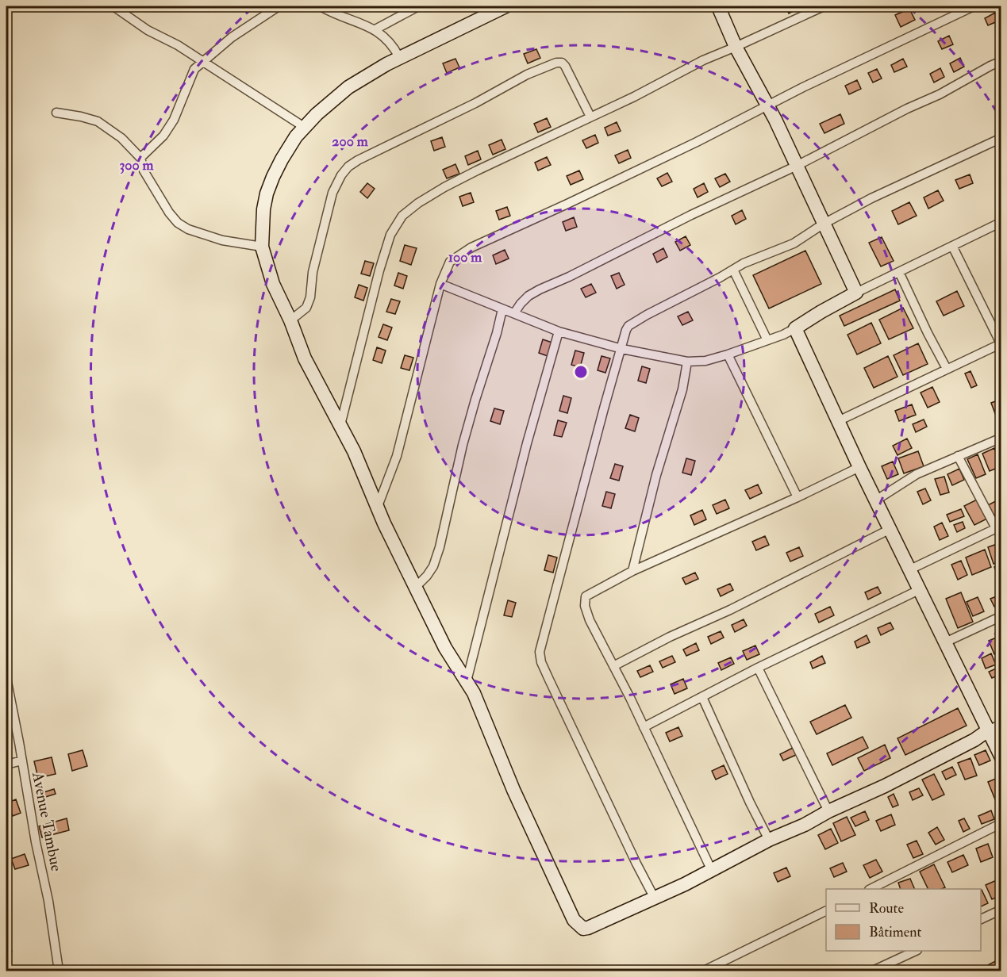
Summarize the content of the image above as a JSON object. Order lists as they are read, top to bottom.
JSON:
{
  "streets": {
    "street": ["Avenue Tambue"]
  },
  "legend": ["Route", "Bâtiment"],
  "rings": ["200 m", "300 m", "100 m"]
}
